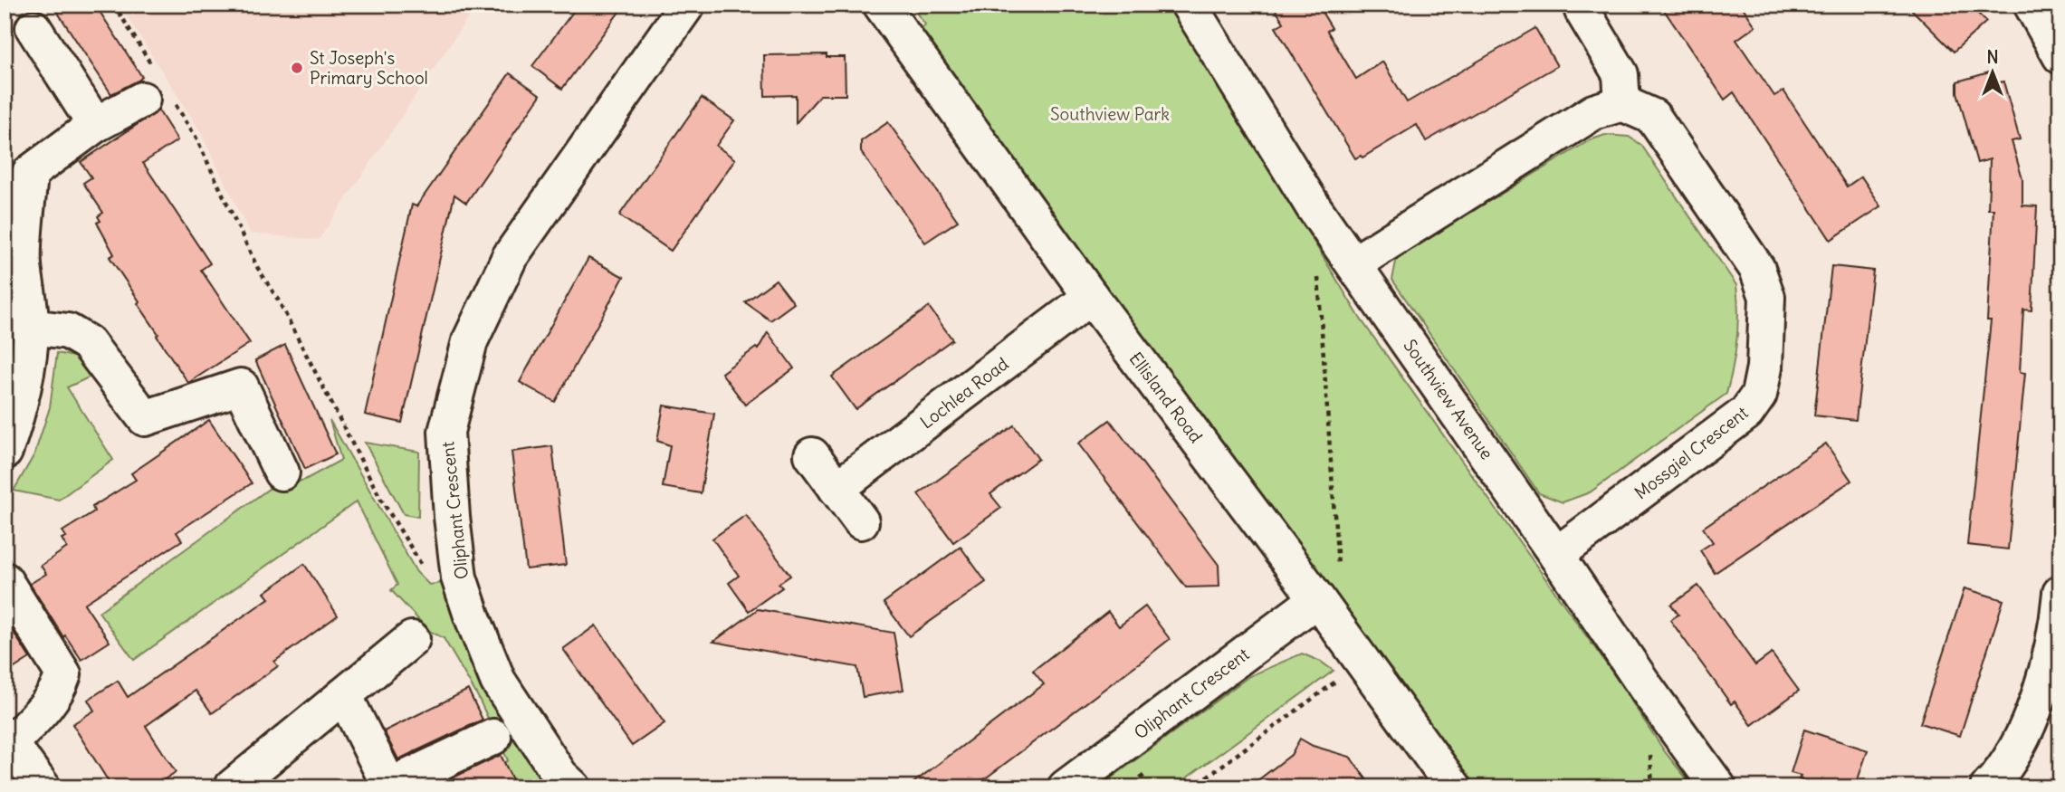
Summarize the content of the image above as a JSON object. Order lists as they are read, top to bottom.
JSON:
{
  "streets": {
    "street": [
      "Lochlea Road",
      "Ellisland Road",
      "Southview Avenue",
      "Mossgiel Crescent",
      "Oliphant Crescent"
    ]
  },
  "crossings": [
    ["Lochlea Road", "Ellisland Road"],
    ["Ellisland Road", "Oliphant Crescent"],
    ["Southview Avenue", "Mossgiel Crescent"]
  ],
  "parks": ["Southview Park"],
  "places": ["St Joseph's Primary School"],
  "north": "top"
}
